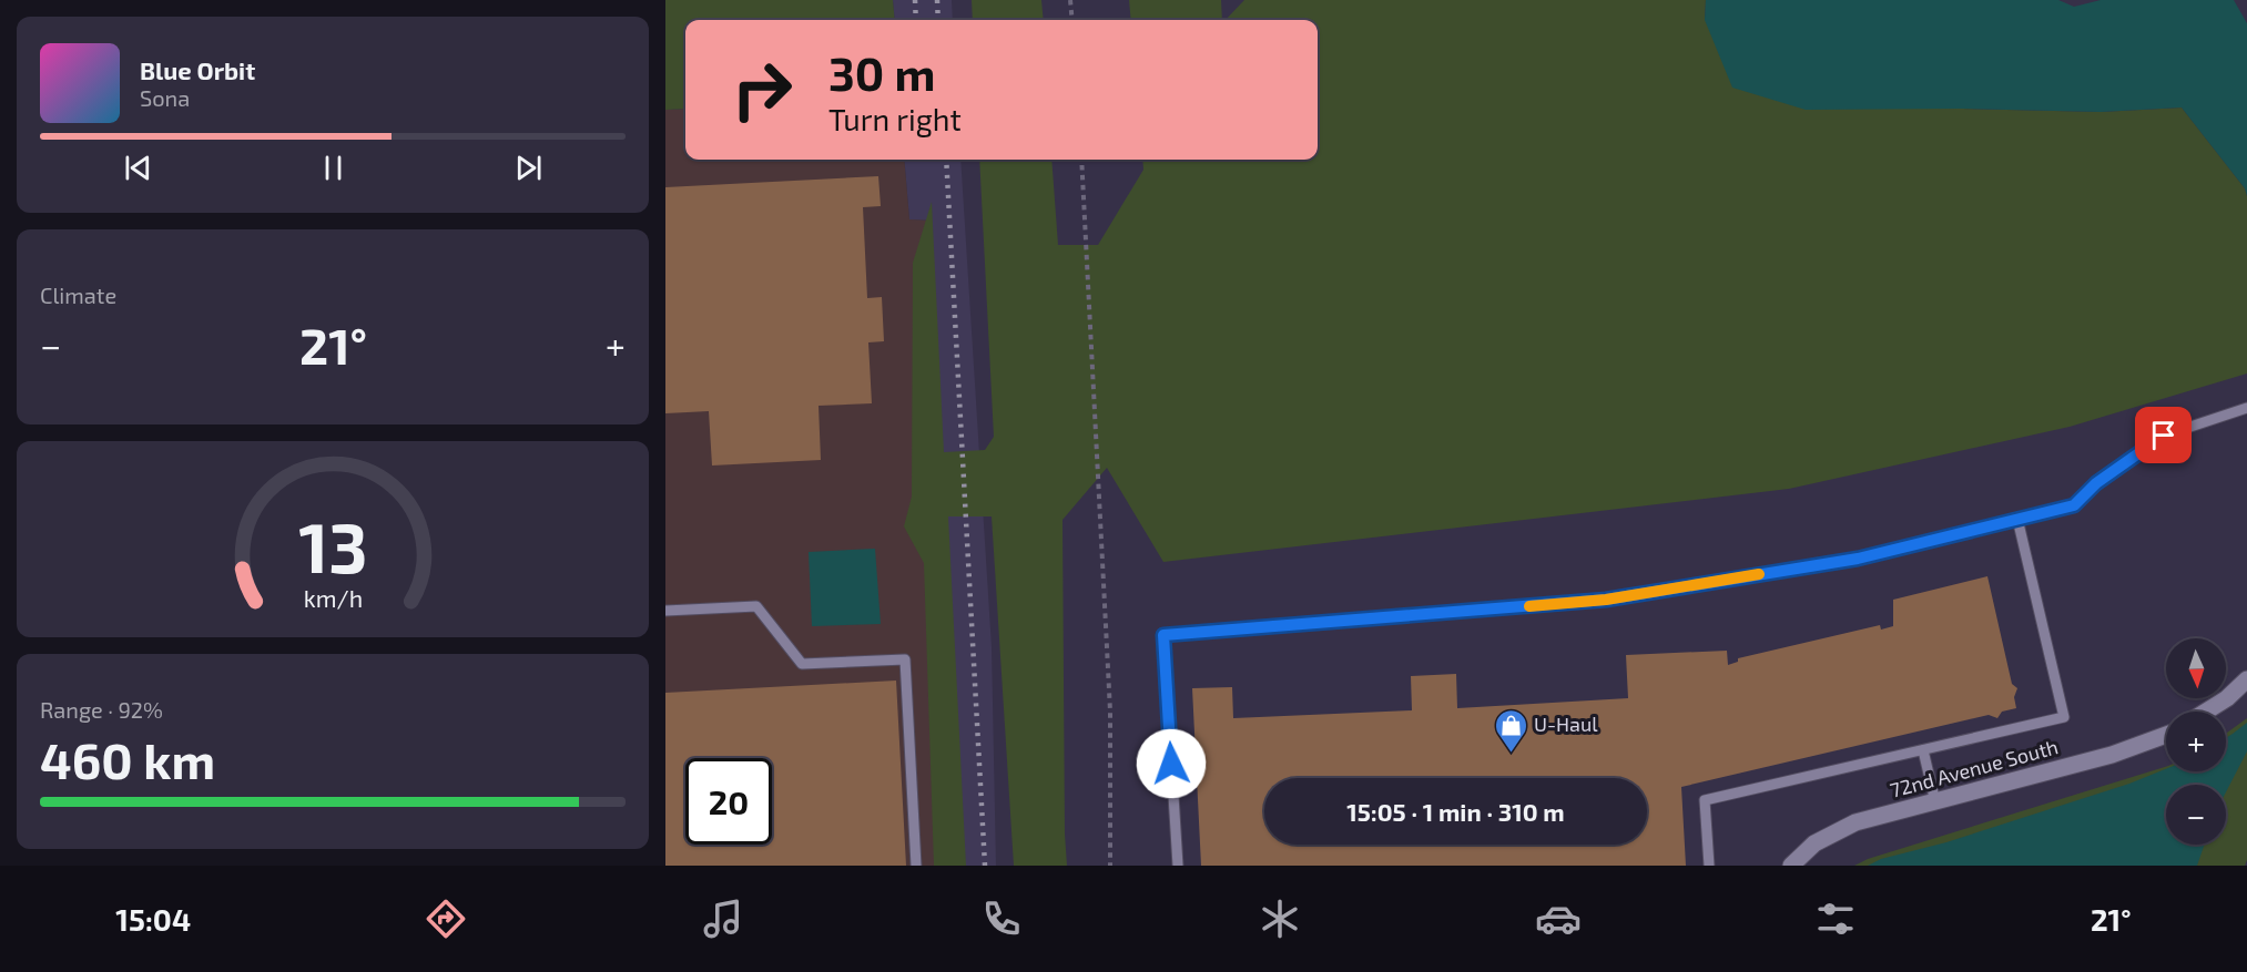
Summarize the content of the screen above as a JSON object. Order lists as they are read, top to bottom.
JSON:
{
  "streets": {
    "street": ["72nd Avenue South"]
  },
  "places": {
    "shop": ["U-Haul"]
  },
  "north": "bottom",
  "page": {
    "turn": ["30 m", "Turn right"],
    "song": ["Blue Orbit", "Sona"],
    "tile": [
      "Climate",
      ["Range · 92%", "460 km"]
    ],
    "heat": ["−", "21°", "+"],
    "map_buttons": ["+", "−"],
    "limit": "20",
    "trip": "15:05 · 1 min · 310 m",
    "tabs": ["15:04", "21°"],
    "gauge": ["13", "km/h"]
  }
}
